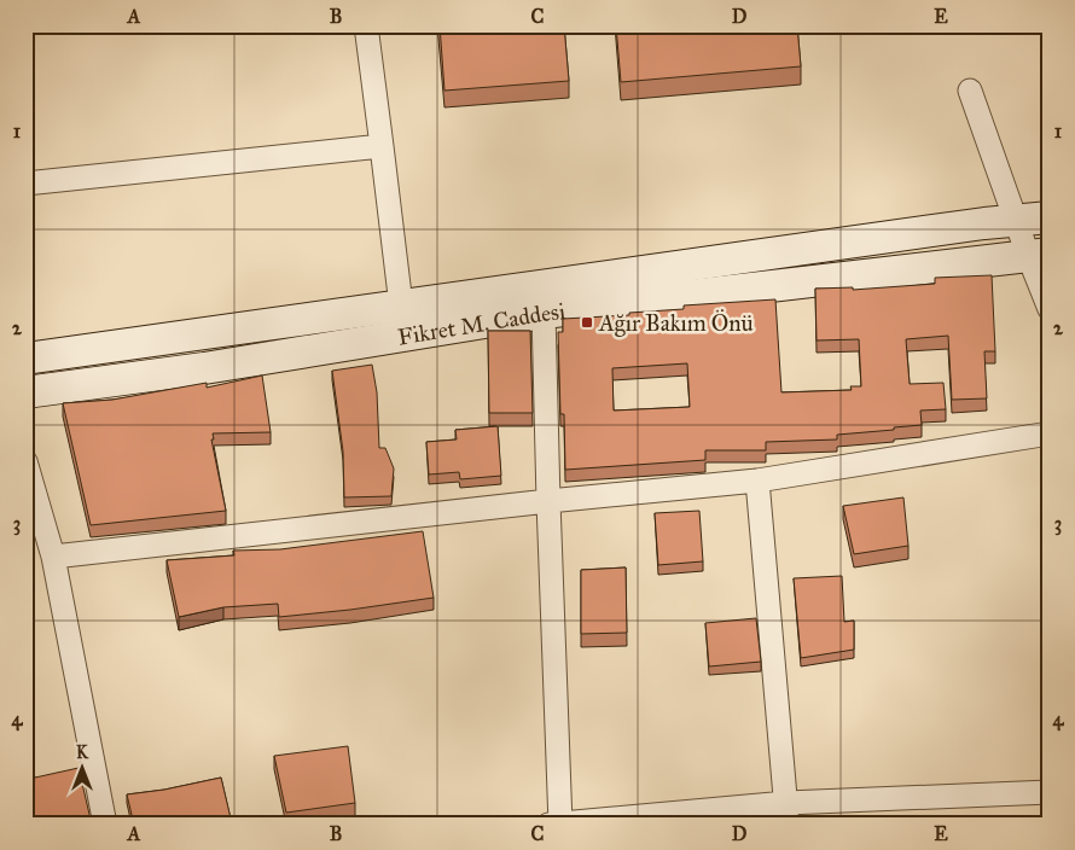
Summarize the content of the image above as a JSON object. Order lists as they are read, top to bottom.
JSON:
{
  "streets": {
    "main road": ["Fikret M. Caddesi"]
  },
  "places": {
    "transit": ["Ağır Bakım Önü"]
  },
  "north": "top",
  "grid": {
    "columns": [
      "A",
      "B",
      "C",
      "D",
      "E"
    ],
    "rows": [
      "1",
      "2",
      "3",
      "4"
    ]
  }
}
